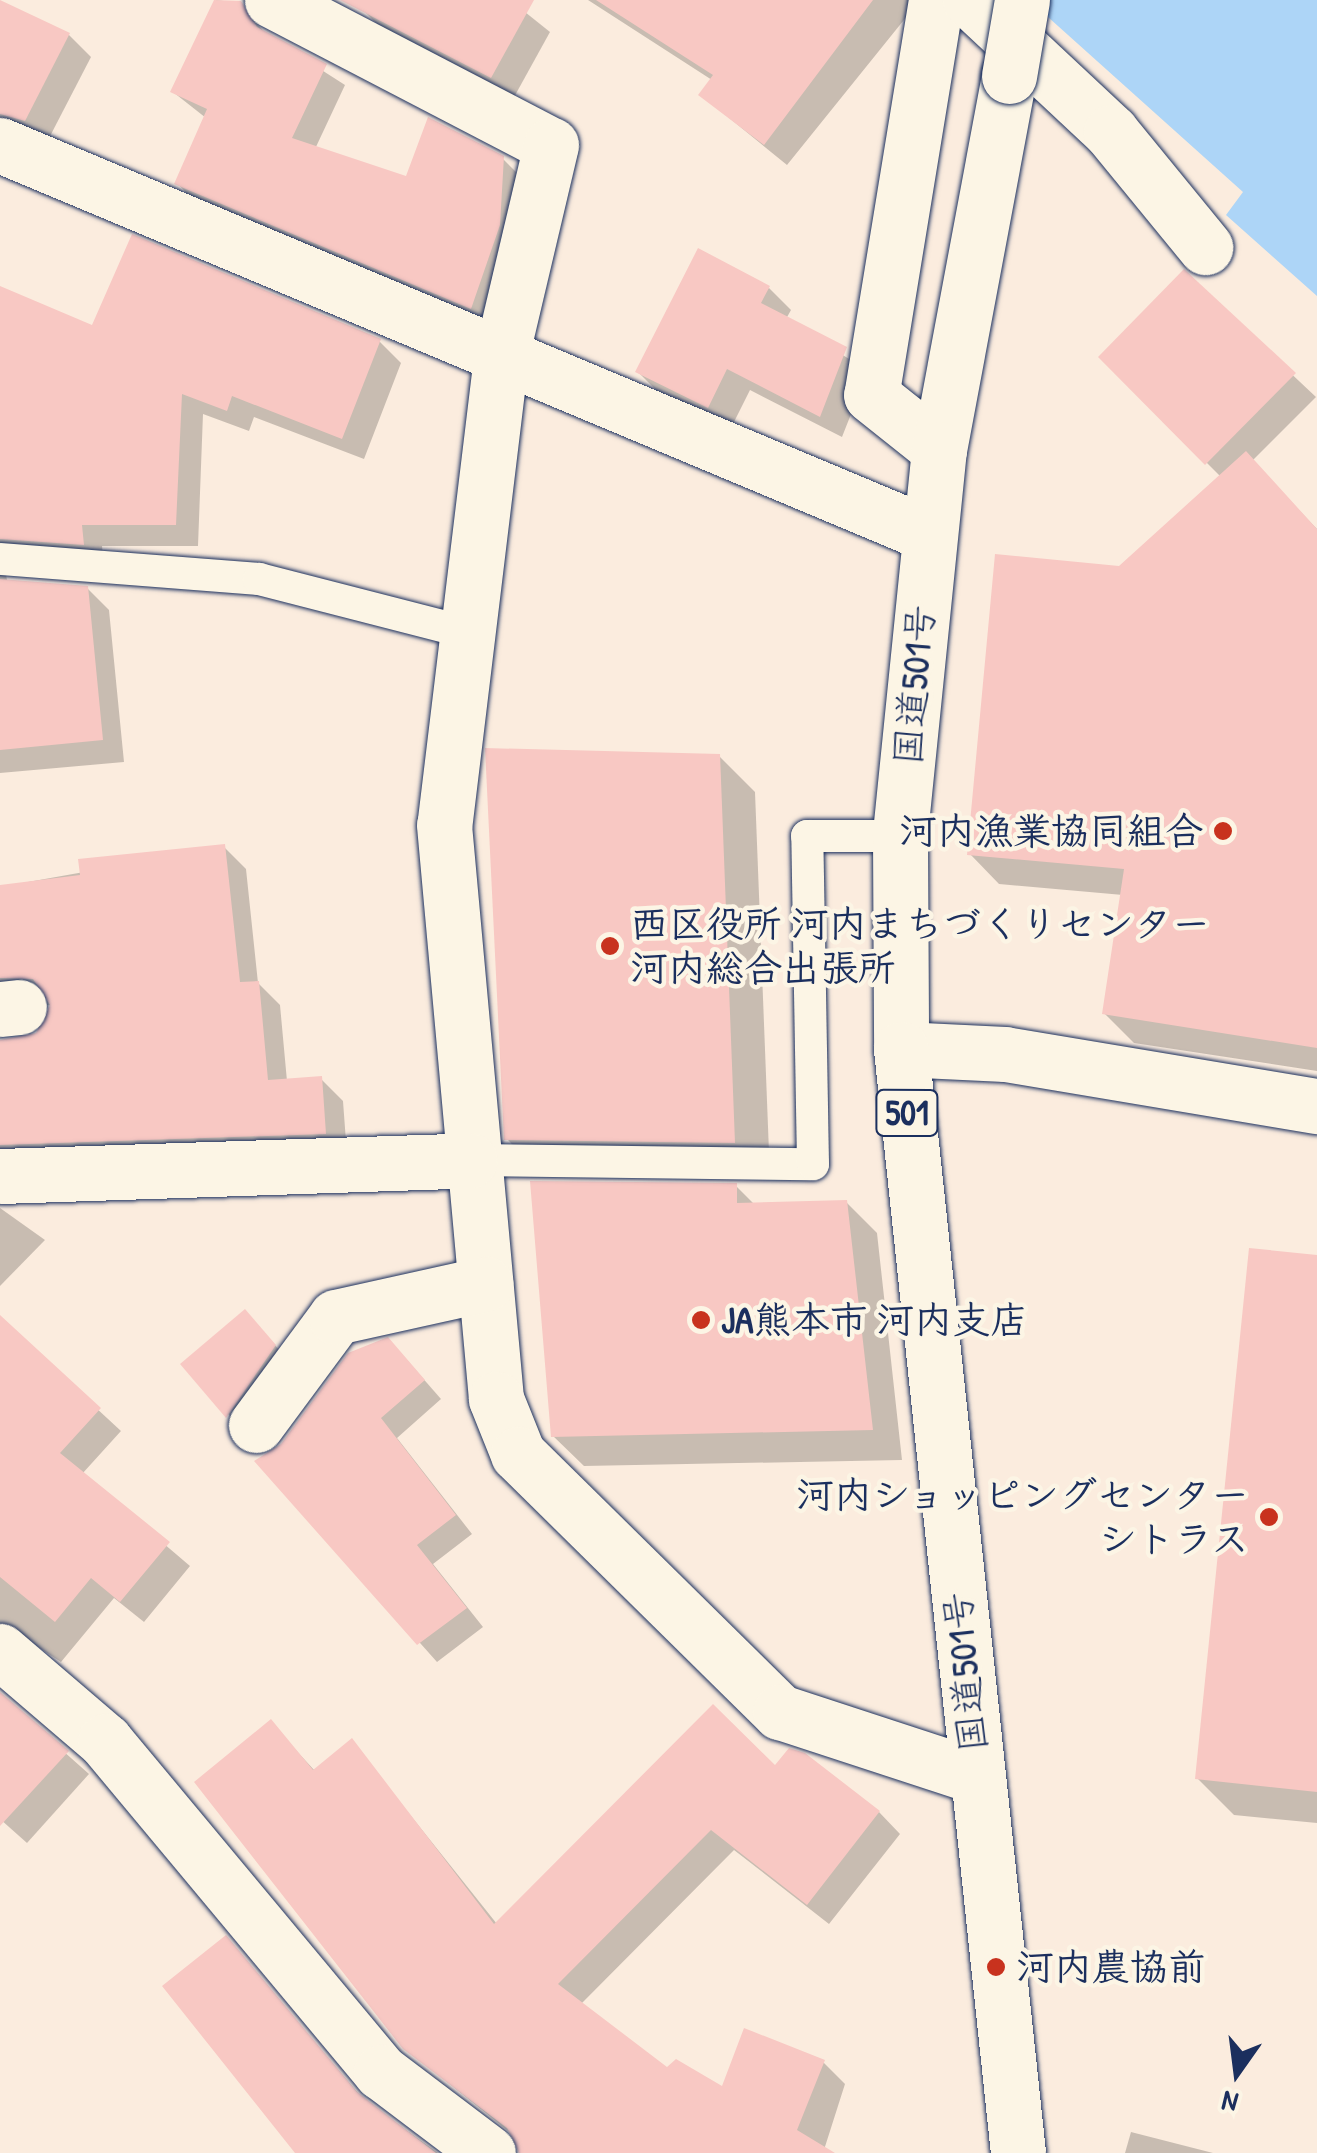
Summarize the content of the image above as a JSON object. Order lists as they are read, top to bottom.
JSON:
{
  "streets": {
    "main road": ["国道501号", "501"]
  },
  "places": [
    "河内漁業協同組合",
    "西区役所 河内まちづくりセンター 河内総合出張所",
    "JA熊本市 河内支店",
    "河内ショッピングセンター シトラス",
    "河内農協前"
  ],
  "north": "bottom"
}
